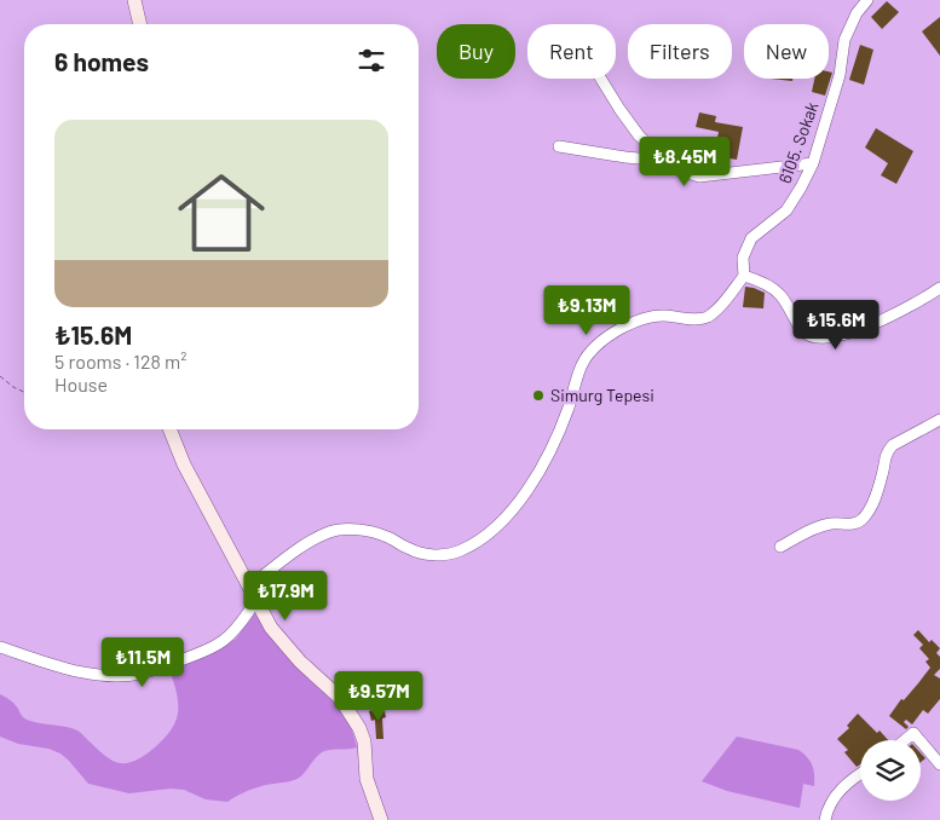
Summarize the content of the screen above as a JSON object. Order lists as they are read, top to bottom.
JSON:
{
  "streets": {
    "street": ["6105. Sokak"]
  },
  "places": ["Simurg Tepesi"],
  "page": {
    "chip": [
      "Buy",
      "Rent",
      "Filters",
      "New"
    ],
    "heading": "6 homes",
    "list": [
      {
        "name": "₺15.6M",
        "note": "5 rooms · 128 m² · House"
      }
    ],
    "price": [
      "₺8.45M",
      "₺9.13M",
      "₺15.6M",
      "₺17.9M",
      "₺11.5M",
      "₺9.57M"
    ]
  }
}
